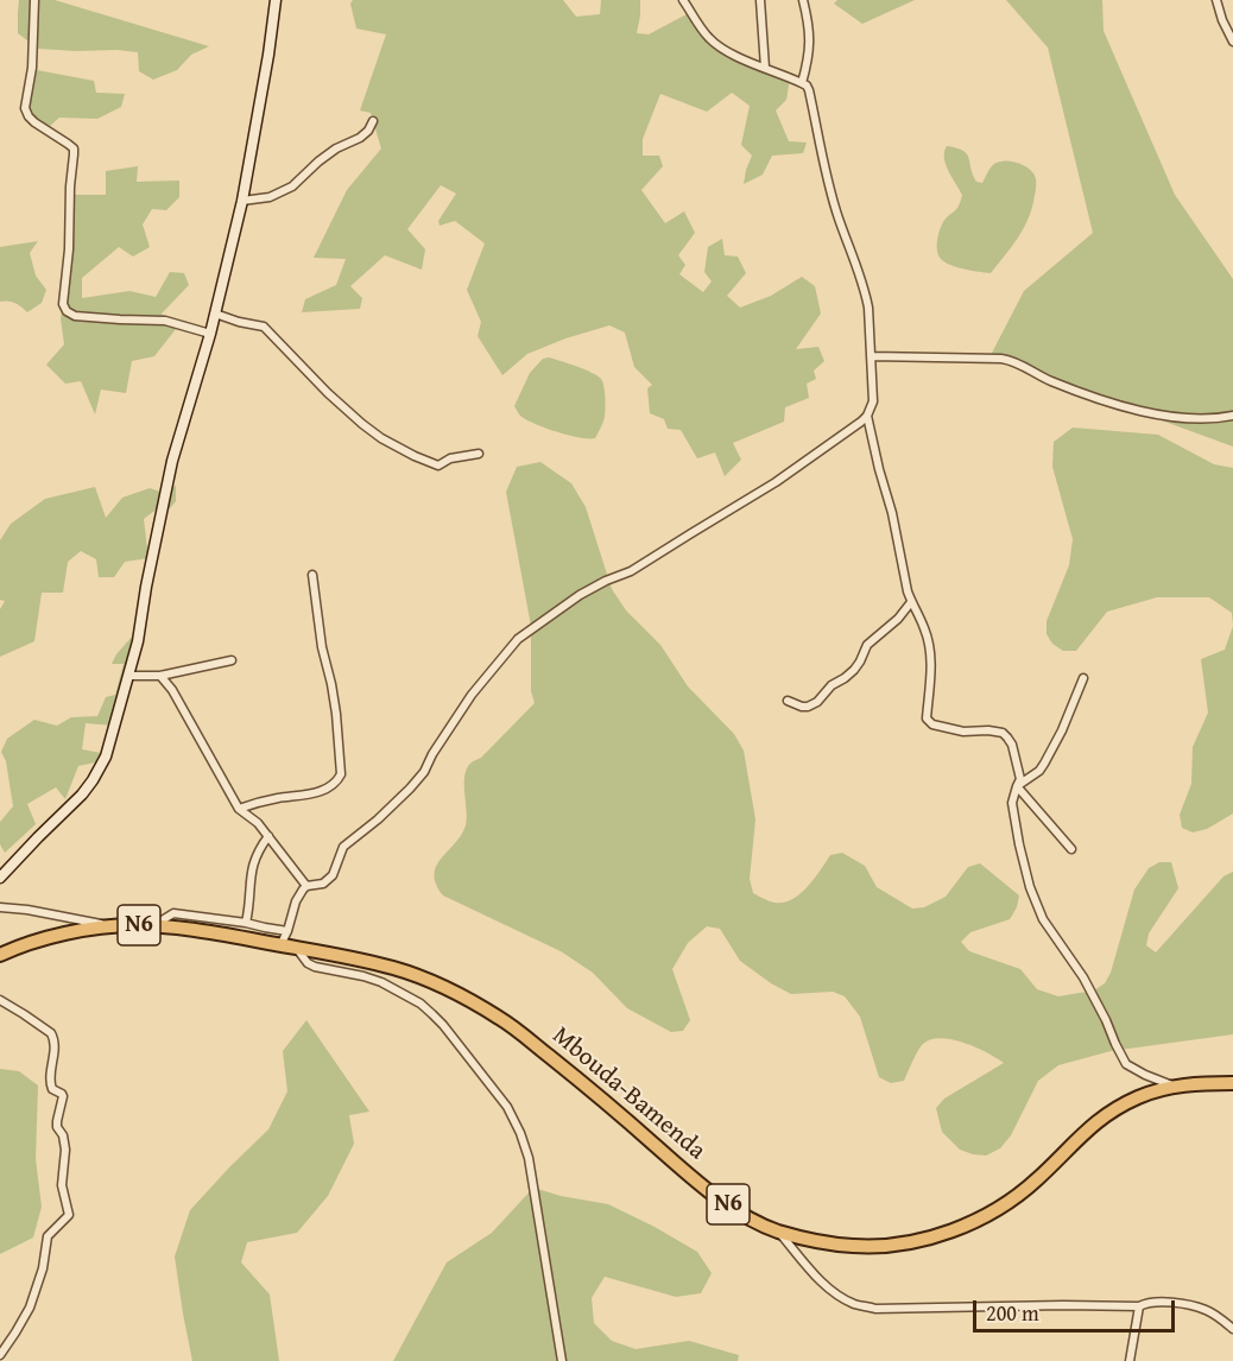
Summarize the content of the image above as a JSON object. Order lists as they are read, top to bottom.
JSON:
{
  "streets": {
    "highway": ["N6", "Mbouda-Bamenda"]
  },
  "scale_bar": "200 m"
}
